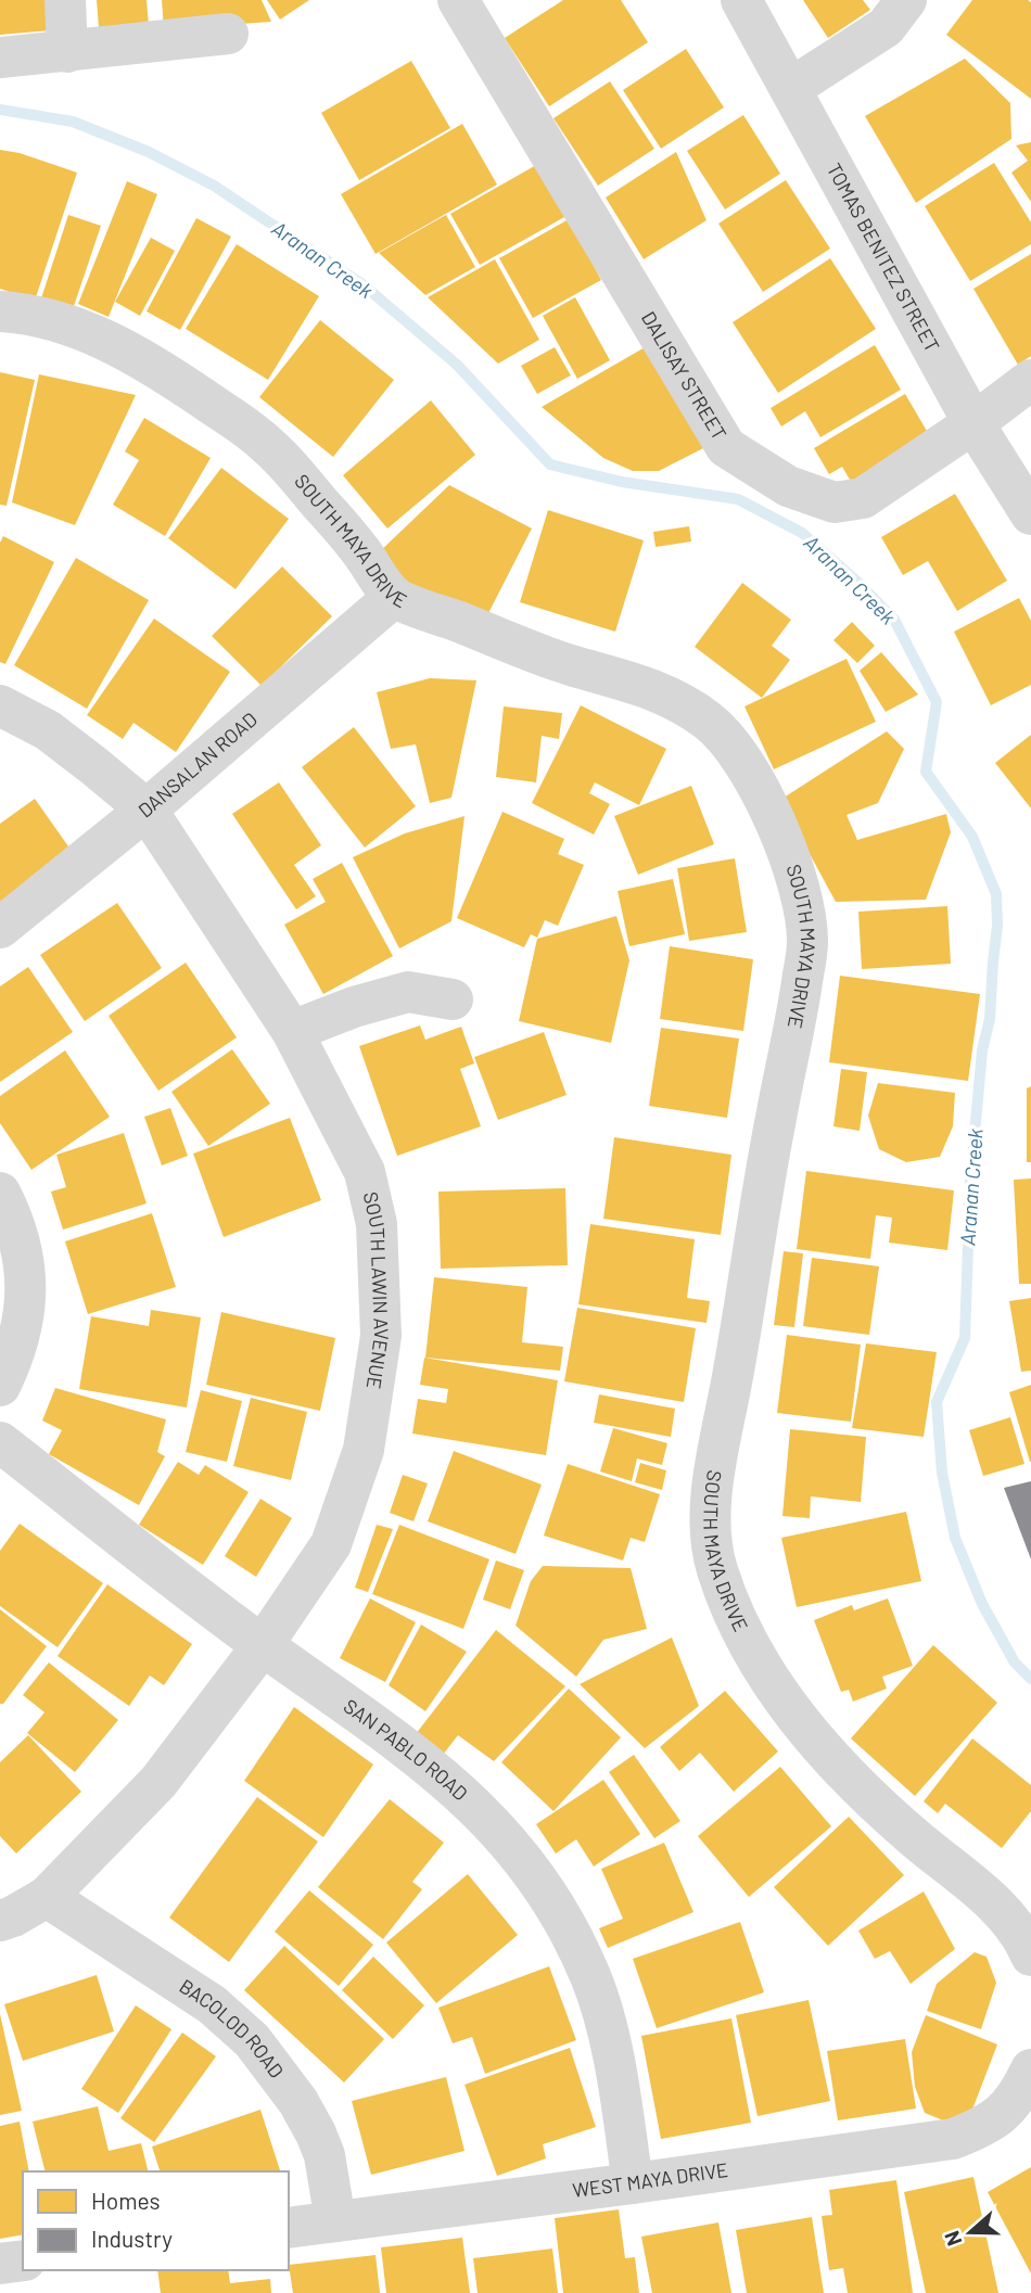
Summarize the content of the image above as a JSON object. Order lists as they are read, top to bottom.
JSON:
{
  "streets": {
    "street": [
      "TOMAS BENITEZ STREET",
      "DALISAY STREET",
      "SOUTH MAYA DRIVE",
      "DANSALAN ROAD",
      "SOUTH LAWIN AVENUE",
      "SAN PABLO ROAD",
      "BACOLOD ROAD",
      "WEST MAYA DRIVE"
    ]
  },
  "crossings": [
    ["TOMAS BENITEZ STREET", "DALISAY STREET"],
    ["SOUTH MAYA DRIVE", "DANSALAN ROAD"],
    ["DANSALAN ROAD", "SOUTH LAWIN AVENUE"],
    ["SOUTH LAWIN AVENUE", "SAN PABLO ROAD"],
    ["SOUTH LAWIN AVENUE", "BACOLOD ROAD"],
    ["SAN PABLO ROAD", "WEST MAYA DRIVE"],
    ["BACOLOD ROAD", "WEST MAYA DRIVE"]
  ],
  "water": ["Aranan Creek"],
  "legend": ["Homes", "Industry"],
  "north": "left"
}
